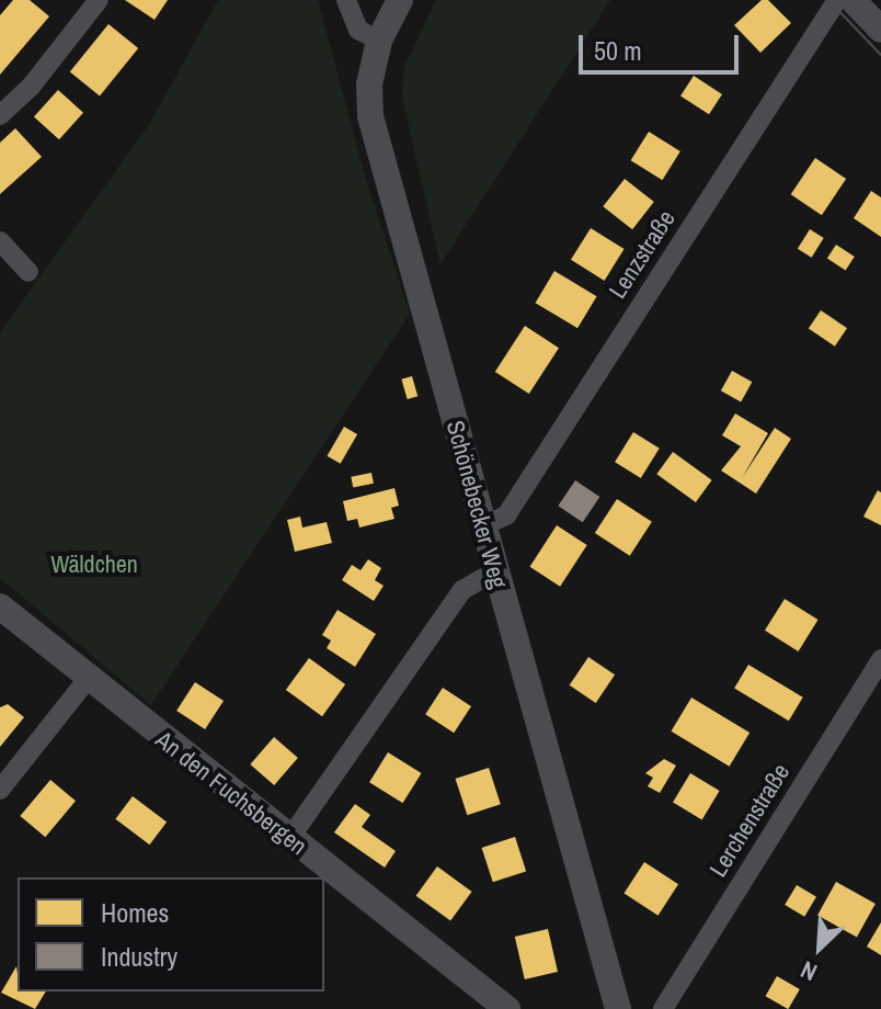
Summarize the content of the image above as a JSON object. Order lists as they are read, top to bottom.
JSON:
{
  "streets": {
    "street": [
      "Lenzstraße",
      "Schönebecker Weg",
      "An den Fuchsbergen",
      "Lerchenstraße"
    ]
  },
  "crossings": [
    ["Lenzstraße", "Schönebecker Weg"]
  ],
  "parks": ["Wäldchen"],
  "legend": ["Homes", "Industry"],
  "scale_bar": "50 m",
  "north": "bottom left"
}
